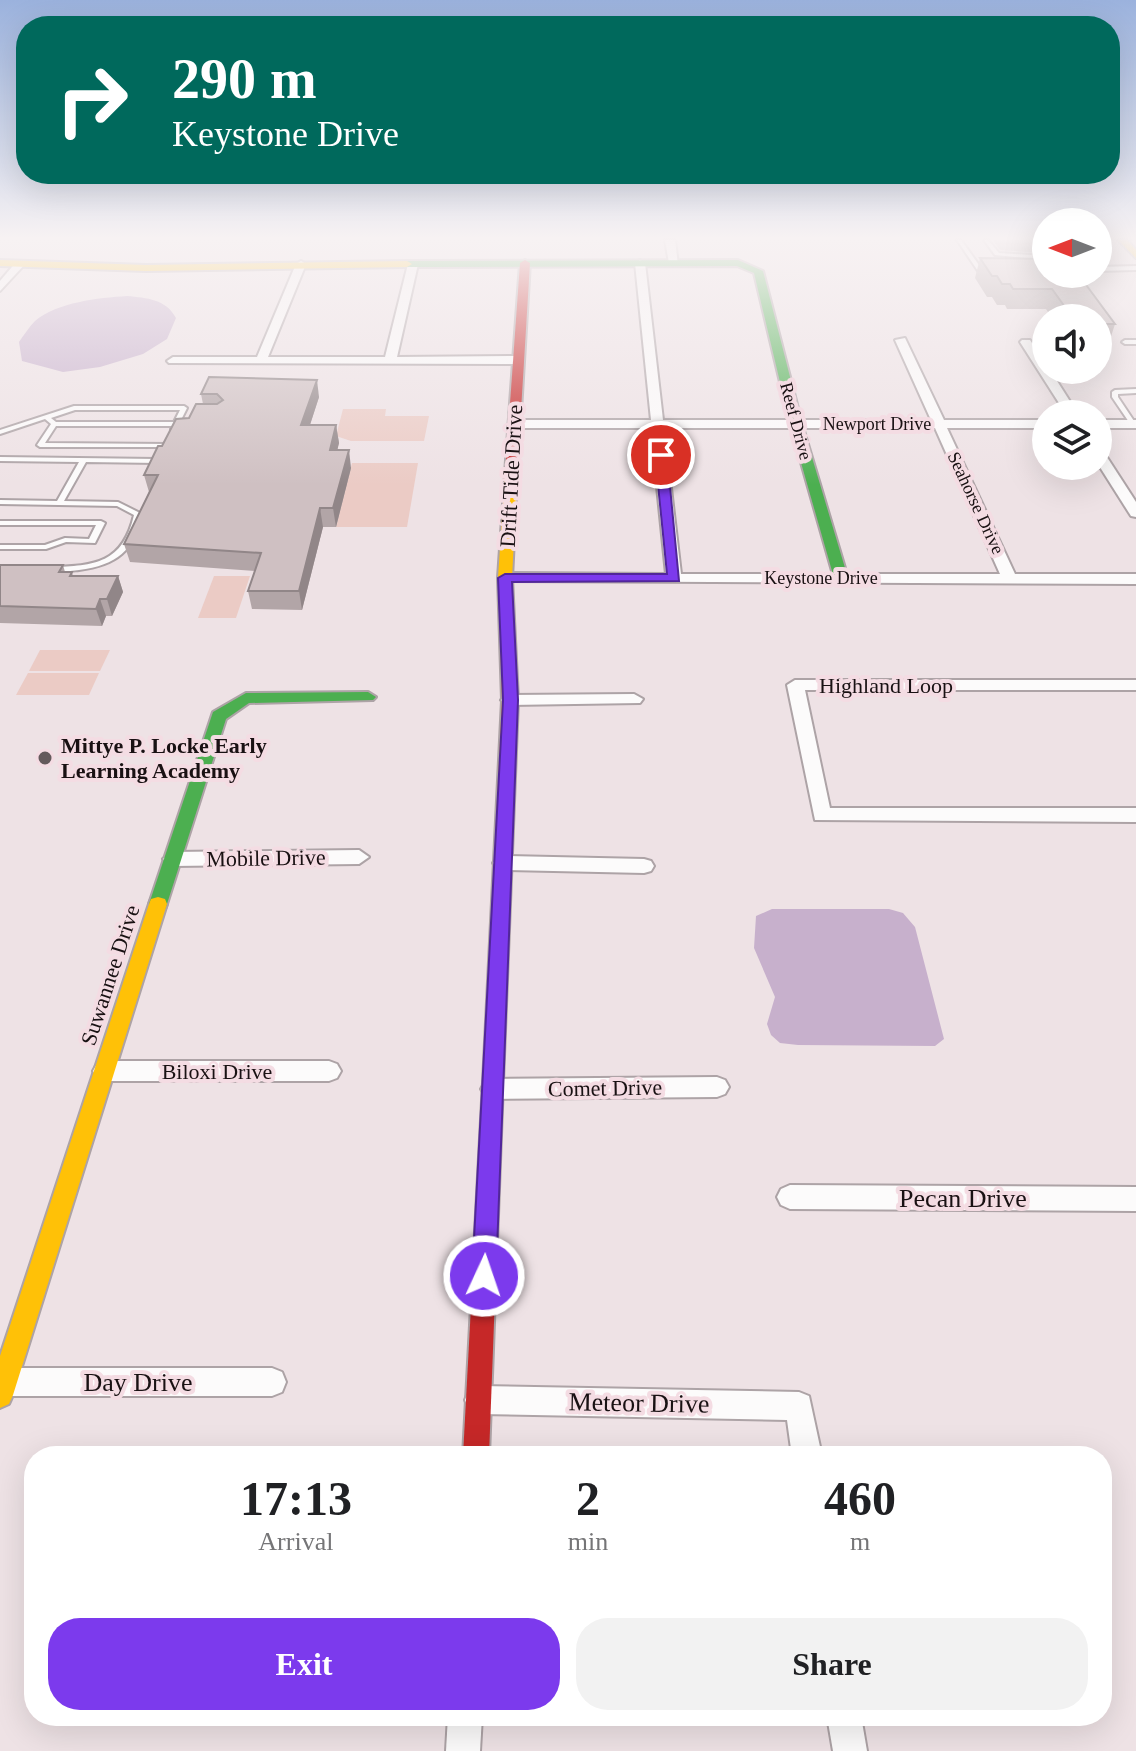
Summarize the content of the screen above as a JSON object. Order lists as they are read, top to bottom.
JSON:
{
  "streets": {
    "street": [
      "Reef Drive",
      "Newport Drive",
      "Drift Tide Drive",
      "Seahorse Drive",
      "Keystone Drive",
      "Highland Loop",
      "Mobile Drive",
      "Suwannee Drive",
      "Biloxi Drive",
      "Comet Drive",
      "Pecan Drive",
      "Day Drive",
      "Meteor Drive"
    ]
  },
  "crossings": [
    ["Reef Drive", "Newport Drive"],
    ["Reef Drive", "Keystone Drive"],
    ["Newport Drive", "Drift Tide Drive"],
    ["Newport Drive", "Seahorse Drive"],
    ["Drift Tide Drive", "Keystone Drive"],
    ["Drift Tide Drive", "Comet Drive"],
    ["Drift Tide Drive", "Meteor Drive"],
    ["Seahorse Drive", "Keystone Drive"],
    ["Mobile Drive", "Suwannee Drive"],
    ["Suwannee Drive", "Biloxi Drive"],
    ["Suwannee Drive", "Day Drive"]
  ],
  "places": ["Mittye P. Locke Early Learning Academy"],
  "north": "left",
  "page": {
    "turn": ["290 m", "Keystone Drive"],
    "eta": [
      "17:13",
      "Arrival",
      "2",
      "min",
      "460",
      "m"
    ],
    "buttons": ["Exit", "Share"]
  }
}
